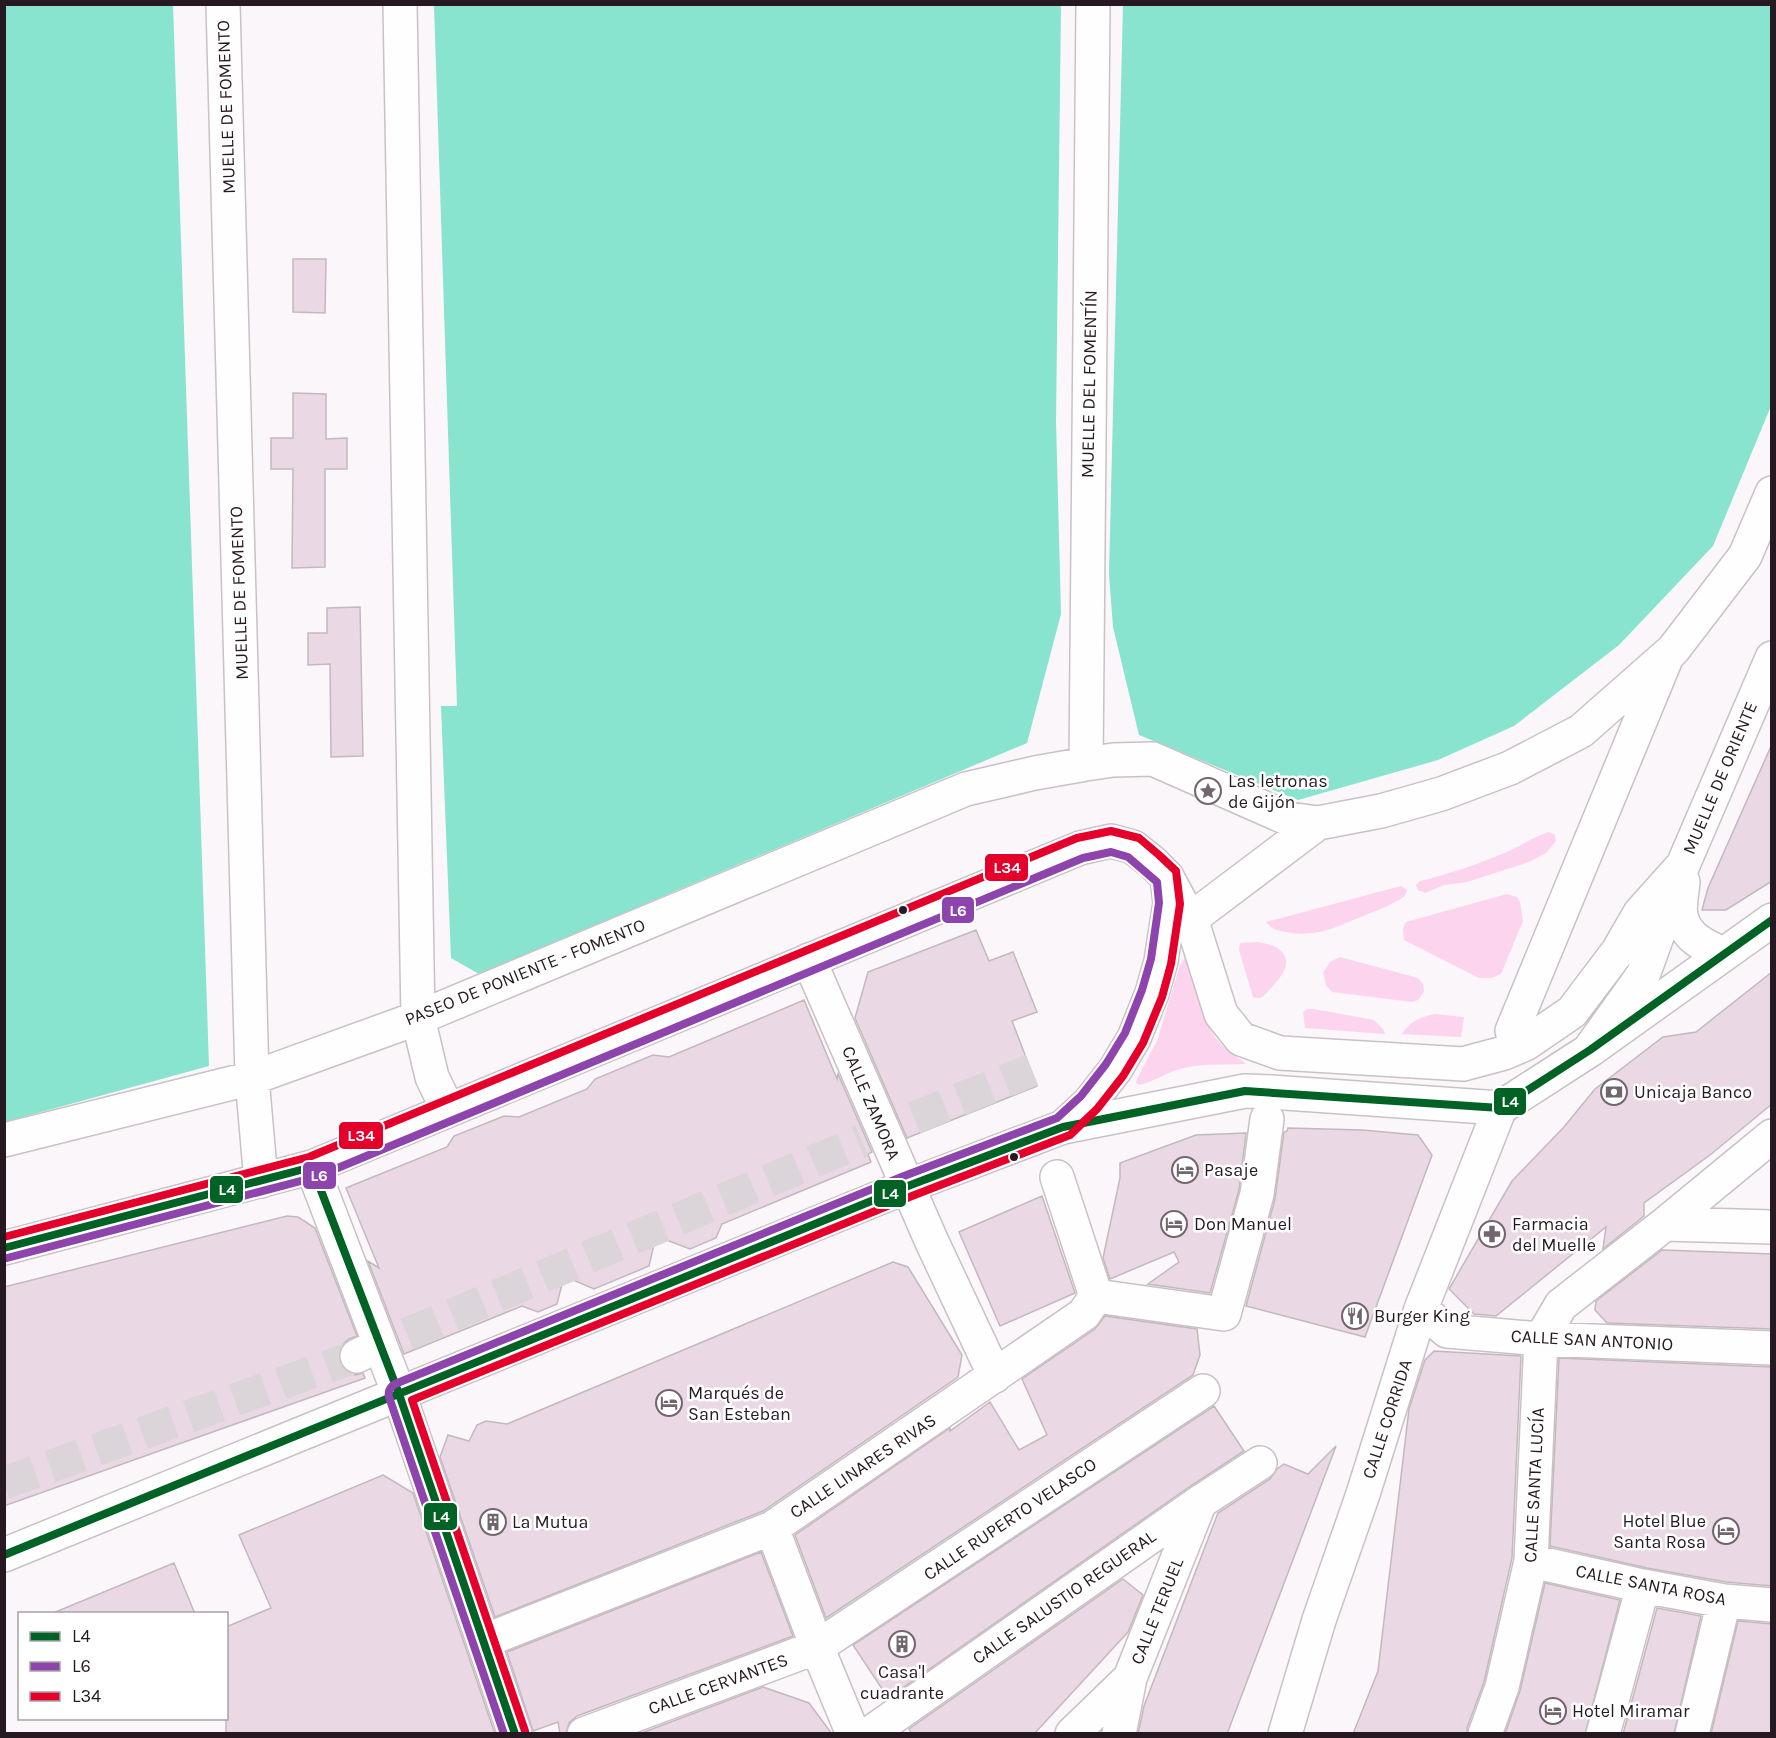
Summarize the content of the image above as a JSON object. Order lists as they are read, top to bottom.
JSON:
{
  "streets": {
    "street": [
      "MUELLE DE FOMENTO",
      "MUELLE DEL FOMENTÍN",
      "MUELLE DE ORIENTE",
      "PASEO DE PONIENTE - FOMENTO",
      "CALLE ZAMORA",
      "CALLE SAN ANTONIO",
      "CALLE CORRIDA",
      "CALLE LINARES RIVAS",
      "CALLE SANTA LUCÍA",
      "CALLE RUPERTO VELASCO",
      "CALLE SANTA ROSA",
      "CALLE SALUSTIO REGUERAL",
      "CALLE TERUEL",
      "CALLE CERVANTES"
    ]
  },
  "crossings": [
    ["MUELLE DE FOMENTO", "MUELLE DE ORIENTE"],
    ["MUELLE DE FOMENTO", "PASEO DE PONIENTE - FOMENTO"],
    ["MUELLE DEL FOMENTÍN", "PASEO DE PONIENTE - FOMENTO"],
    ["MUELLE DE ORIENTE", "CALLE ZAMORA"],
    ["CALLE ZAMORA", "CALLE LINARES RIVAS"],
    ["CALLE SAN ANTONIO", "CALLE CORRIDA"],
    ["CALLE SAN ANTONIO", "CALLE SANTA LUCÍA"],
    ["CALLE SANTA LUCÍA", "CALLE SANTA ROSA"],
    ["CALLE RUPERTO VELASCO", "CALLE CERVANTES"],
    ["CALLE SALUSTIO REGUERAL", "CALLE TERUEL"]
  ],
  "places": {
    "place": ["Las letronas de Gijón"],
    "bank": ["Unicaja Banco"],
    "hotel": [
      "Pasaje",
      "Don Manuel",
      "Marqués de San Esteban",
      "Hotel Blue Santa Rosa",
      "Hotel Miramar"
    ],
    "pharmacy": ["Farmacia del Muelle"],
    "restaurant": ["Burger King"],
    "building": ["La Mutua", "Casa'l cuadrante"]
  },
  "lines": ["transit line L34", "transit line L6", "transit line L4"],
  "legend": ["L4", "L6", "L34"]
}
